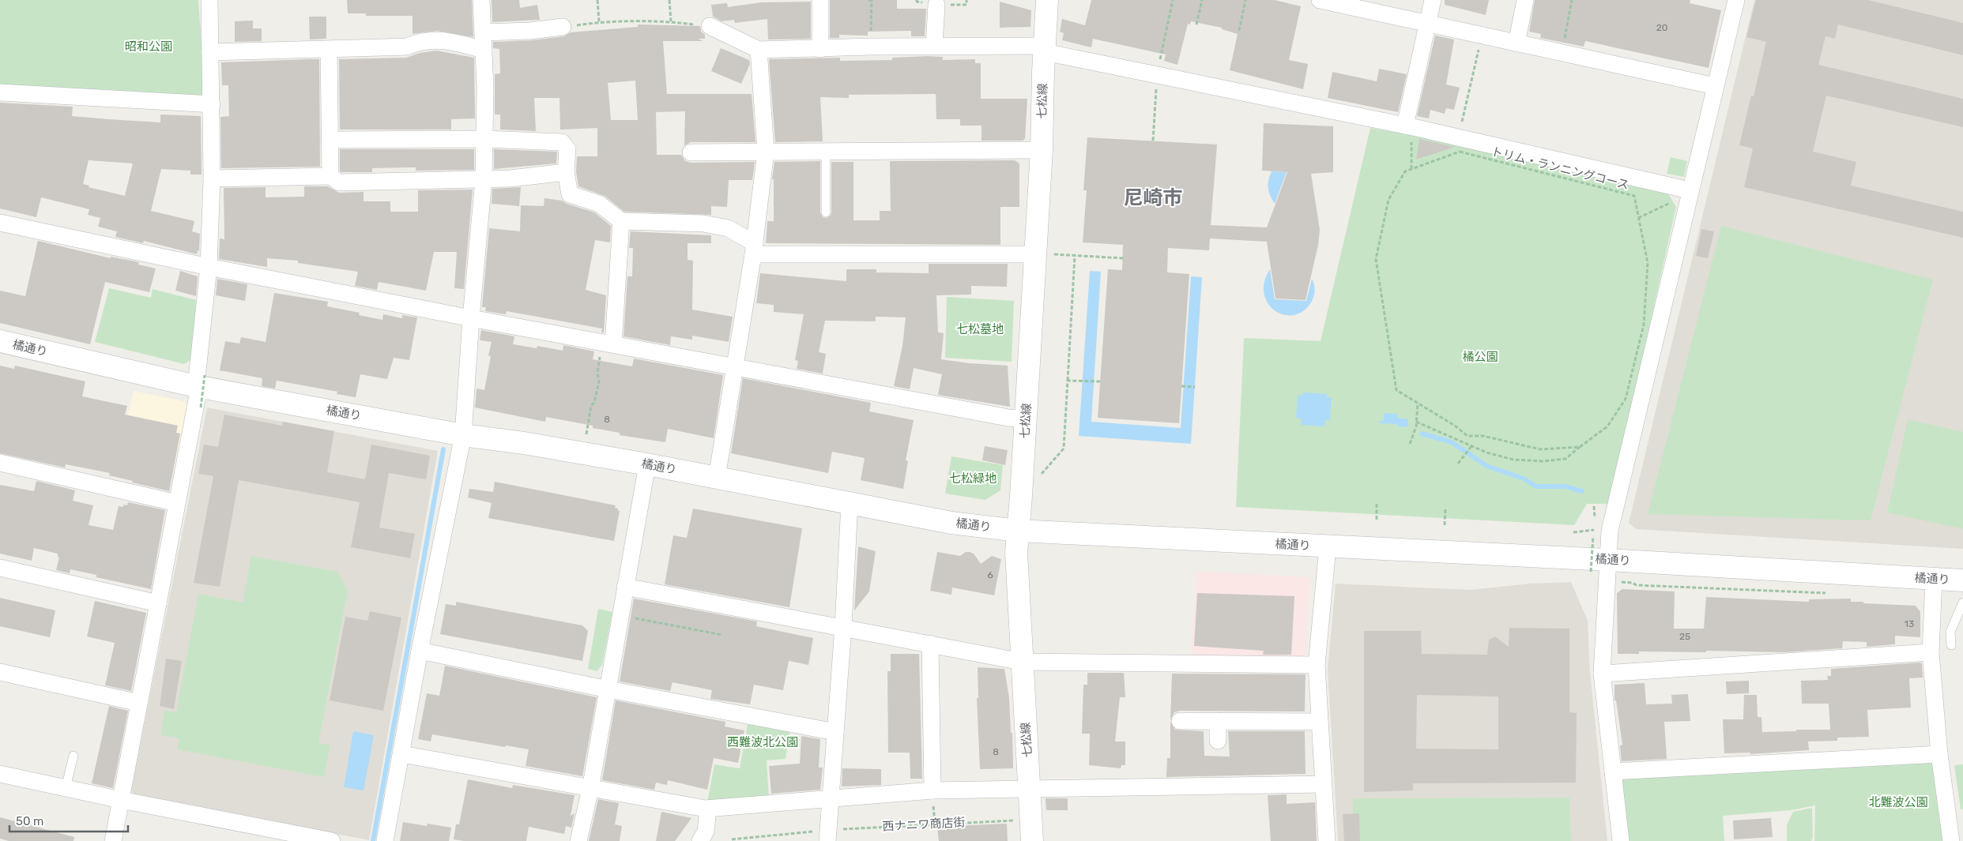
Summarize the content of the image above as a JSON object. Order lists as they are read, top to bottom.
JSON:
{
  "streets": {
    "street": ["七松線", "橘通り"],
    "path": ["トリム・ランニングコース", "西ナニワ商店街"]
  },
  "crossings": [
    ["七松線", "橘通り"]
  ],
  "districts": ["尼崎市"],
  "parks": [
    "昭和公園",
    "七松墓地",
    "橘公園",
    "七松緑地",
    "西難波北公園",
    "北難波公園"
  ],
  "house_numbers": [
    "20",
    "8",
    "6",
    "13",
    "25",
    "8"
  ],
  "scale_bar": "50 m"
}
